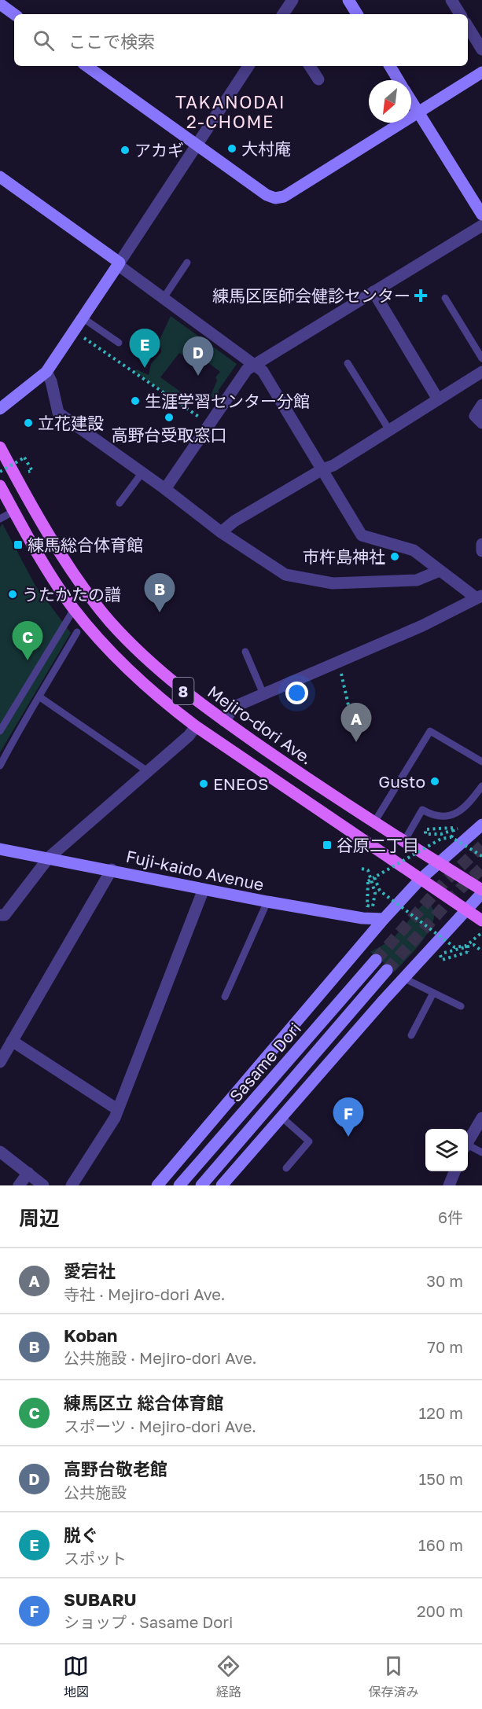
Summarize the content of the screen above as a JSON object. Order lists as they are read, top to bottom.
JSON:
{
  "streets": {
    "main road": [
      "8",
      "Mejiro-dori Ave.",
      "Fuji-kaido Avenue",
      "Sasame Dori"
    ]
  },
  "districts": ["TAKANODAI 2-CHOME"],
  "places": {
    "other": [
      "大村庵",
      "アカギ",
      "生涯学習センター分館",
      "高野台受取窓口",
      "立花建設",
      "市杵島神社",
      "うたかたの譜",
      "Gusto",
      "ENEOS"
    ],
    "health": ["練馬区医師会健診センター"],
    "transit": ["練馬総合体育館", "谷原二丁目"]
  },
  "north": "bottom left",
  "page": {
    "search": "ここで検索",
    "pins": [
      "E",
      "D",
      "B",
      "C",
      "A",
      "F"
    ],
    "heading": ["周辺", "6件"],
    "list": [
      {
        "mark": "A",
        "name": "愛宕社",
        "note": "寺社 · Mejiro-dori Ave.",
        "value": "30 m"
      },
      {
        "mark": "B",
        "name": "Koban",
        "note": "公共施設 · Mejiro-dori Ave.",
        "value": "70 m"
      },
      {
        "mark": "C",
        "name": "練馬区立 総合体育館",
        "note": "スポーツ · Mejiro-dori Ave.",
        "value": "120 m"
      },
      {
        "mark": "D",
        "name": "高野台敬老館",
        "note": "公共施設",
        "value": "150 m"
      },
      {
        "mark": "E",
        "name": "脱ぐ",
        "note": "スポット",
        "value": "160 m"
      },
      {
        "mark": "F",
        "name": "SUBARU",
        "note": "ショップ · Sasame Dori",
        "value": "200 m"
      }
    ],
    "nav": ["地図", "経路", "保存済み"]
  }
}
